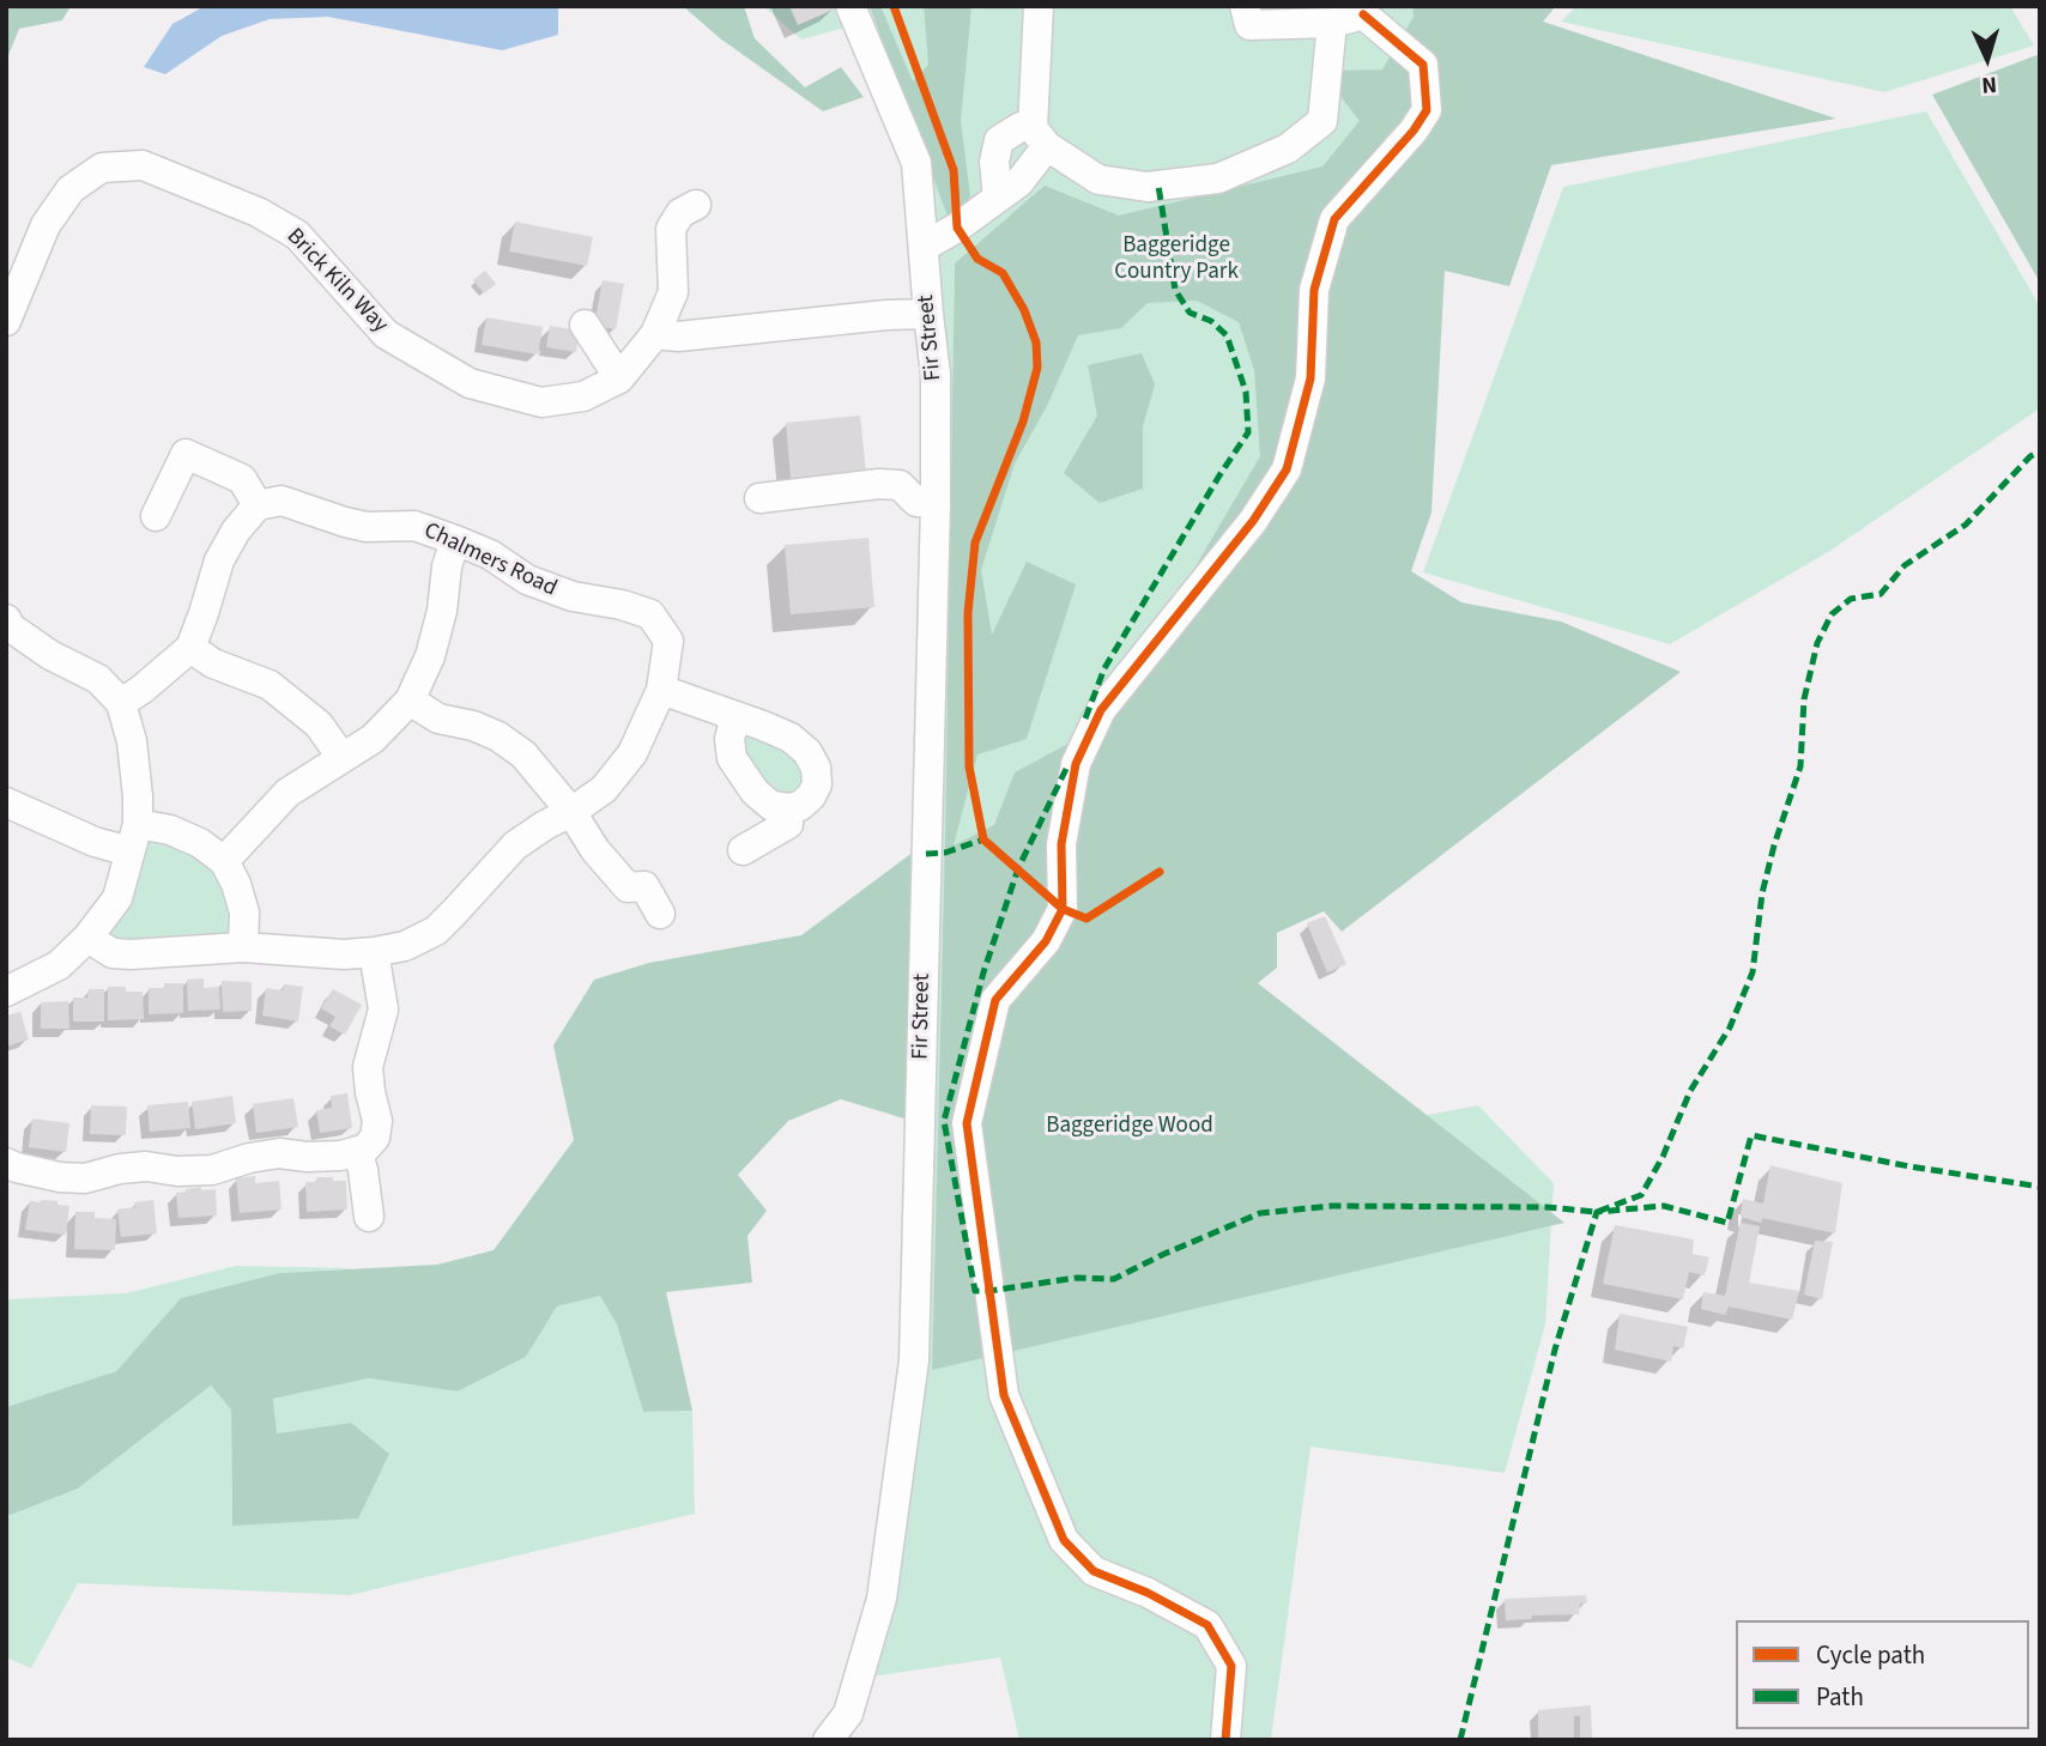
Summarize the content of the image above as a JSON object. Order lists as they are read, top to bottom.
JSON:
{
  "streets": {
    "street": ["Brick Kiln Way", "Fir Street", "Chalmers Road"]
  },
  "parks": ["Baggeridge Country Park", "Baggeridge Wood"],
  "legend": ["Cycle path", "Path"],
  "north": "bottom"
}
